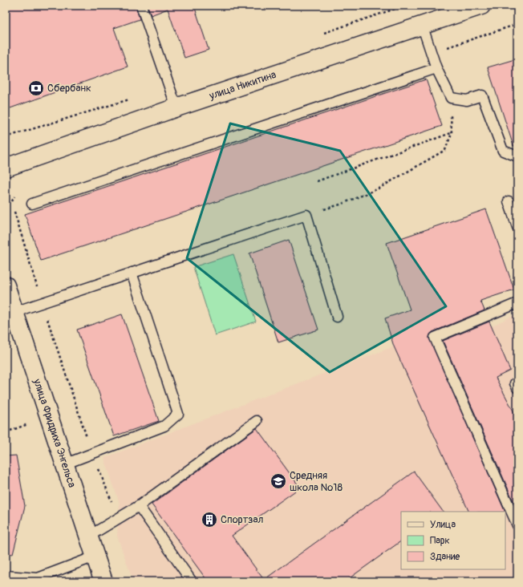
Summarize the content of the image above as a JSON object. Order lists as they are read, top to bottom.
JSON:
{
  "streets": {
    "main road": ["улица Никитина", "улица Фридриха Энгельса"]
  },
  "places": {
    "bank": ["Сбербанк"],
    "school or university": ["Средняя школа №18"],
    "building": ["Спортзал"]
  },
  "legend": ["Улица", "Парк", "Здание"]
}
